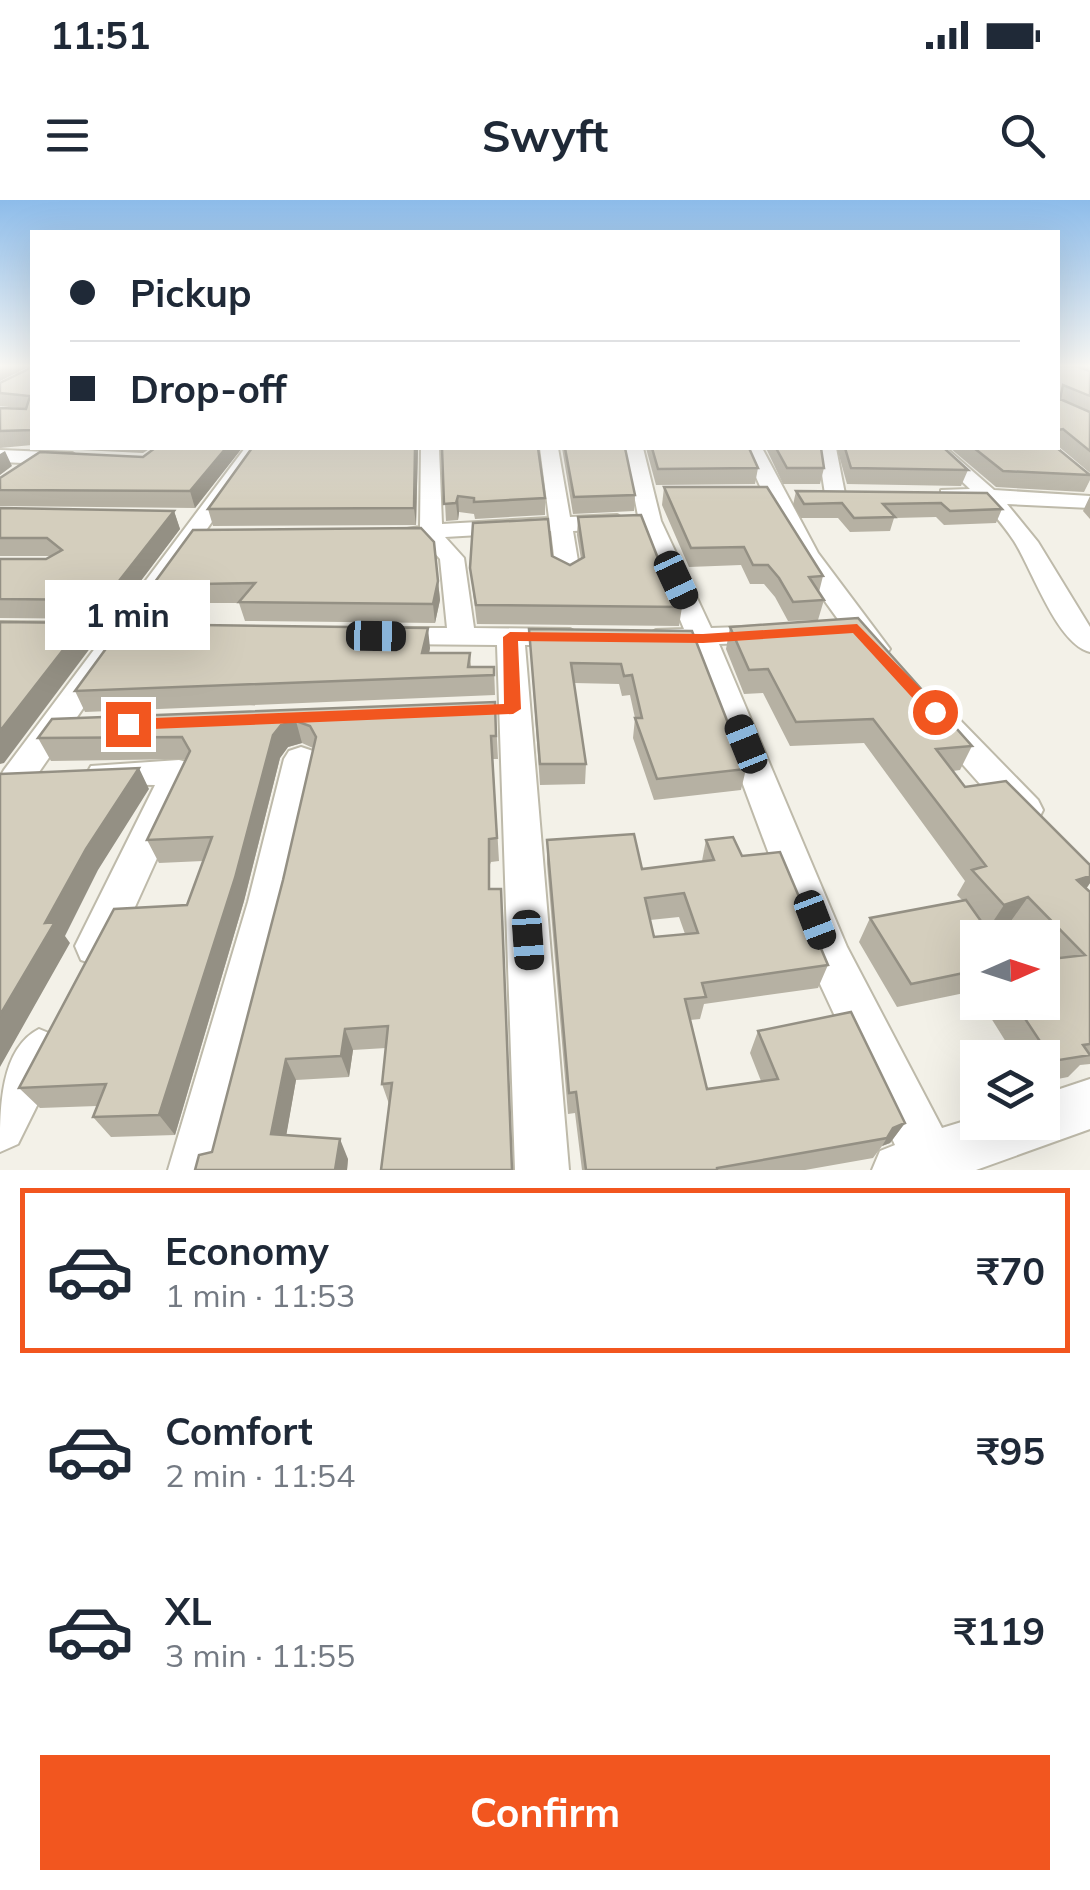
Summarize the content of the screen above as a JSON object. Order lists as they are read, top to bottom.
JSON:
{
  "north": "right",
  "page": {
    "status": "11:51",
    "header": "Swyft",
    "banner": ["Pickup", "Drop-off"],
    "bubble": "1 min",
    "list": [
      {
        "name": "Economy",
        "note": "1 min · 11:53",
        "value": "₹70"
      },
      {
        "name": "Comfort",
        "note": "2 min · 11:54",
        "value": "₹95"
      },
      {
        "name": "XL",
        "note": "3 min · 11:55",
        "value": "₹119"
      }
    ],
    "buttons": "Confirm"
  }
}
